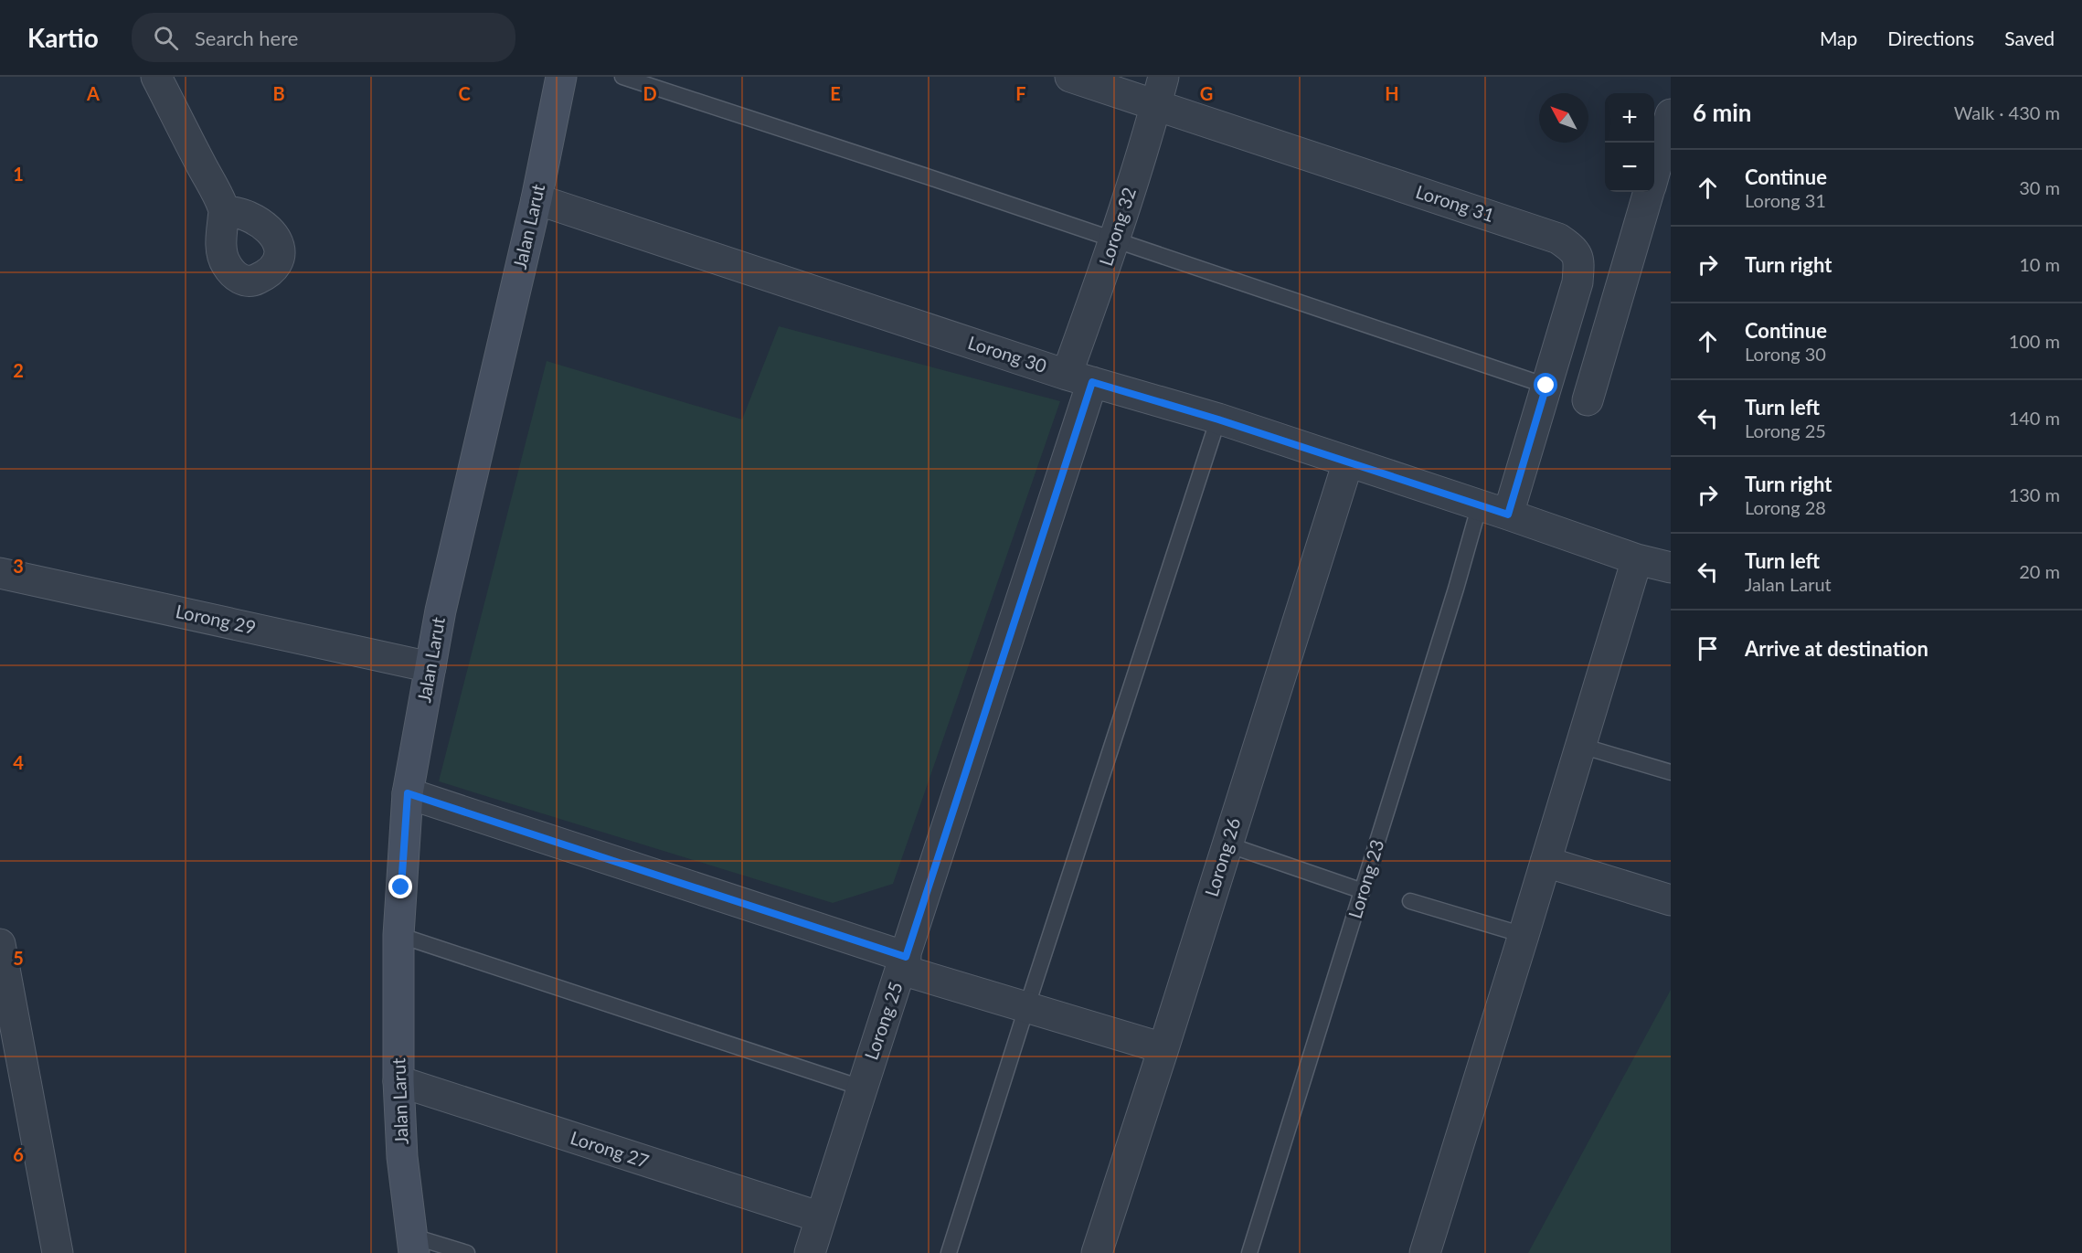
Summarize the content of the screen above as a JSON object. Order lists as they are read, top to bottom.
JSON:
{
  "streets": {
    "main road": ["Jalan Larut"],
    "street": [
      "Lorong 31",
      "Lorong 32",
      "Lorong 30",
      "Lorong 29",
      "Lorong 26",
      "Lorong 25",
      "Lorong 27"
    ],
    "lane": ["Lorong 23"]
  },
  "crossings": [
    ["Lorong 31", "Lorong 32"],
    ["Lorong 31", "Lorong 30"],
    ["Jalan Larut", "Lorong 30"],
    ["Jalan Larut", "Lorong 29"],
    ["Jalan Larut", "Lorong 27"],
    ["Lorong 32", "Lorong 30"],
    ["Lorong 32", "Lorong 25"],
    ["Lorong 30", "Lorong 26"],
    ["Lorong 30", "Lorong 23"],
    ["Lorong 30", "Lorong 25"],
    ["Lorong 25", "Lorong 27"]
  ],
  "north": "top left",
  "page": {
    "header": "Kartio",
    "search": "Search here",
    "nav": ["Map", "Directions", "Saved"],
    "heading": ["6 min", "Walk · 430 m"],
    "map_buttons": ["+", "−"],
    "list": [
      ["Continue", "Lorong 31", "30 m"],
      ["Turn right", "10 m"],
      ["Continue", "Lorong 30", "100 m"],
      ["Turn left", "Lorong 25", "140 m"],
      ["Turn right", "Lorong 28", "130 m"],
      ["Turn left", "Jalan Larut", "20 m"],
      "Arrive at destination"
    ]
  },
  "grid": {
    "columns": [
      "A",
      "B",
      "C",
      "D",
      "E",
      "F",
      "G",
      "H"
    ],
    "rows": [
      "1",
      "2",
      "3",
      "4",
      "5",
      "6"
    ]
  }
}
